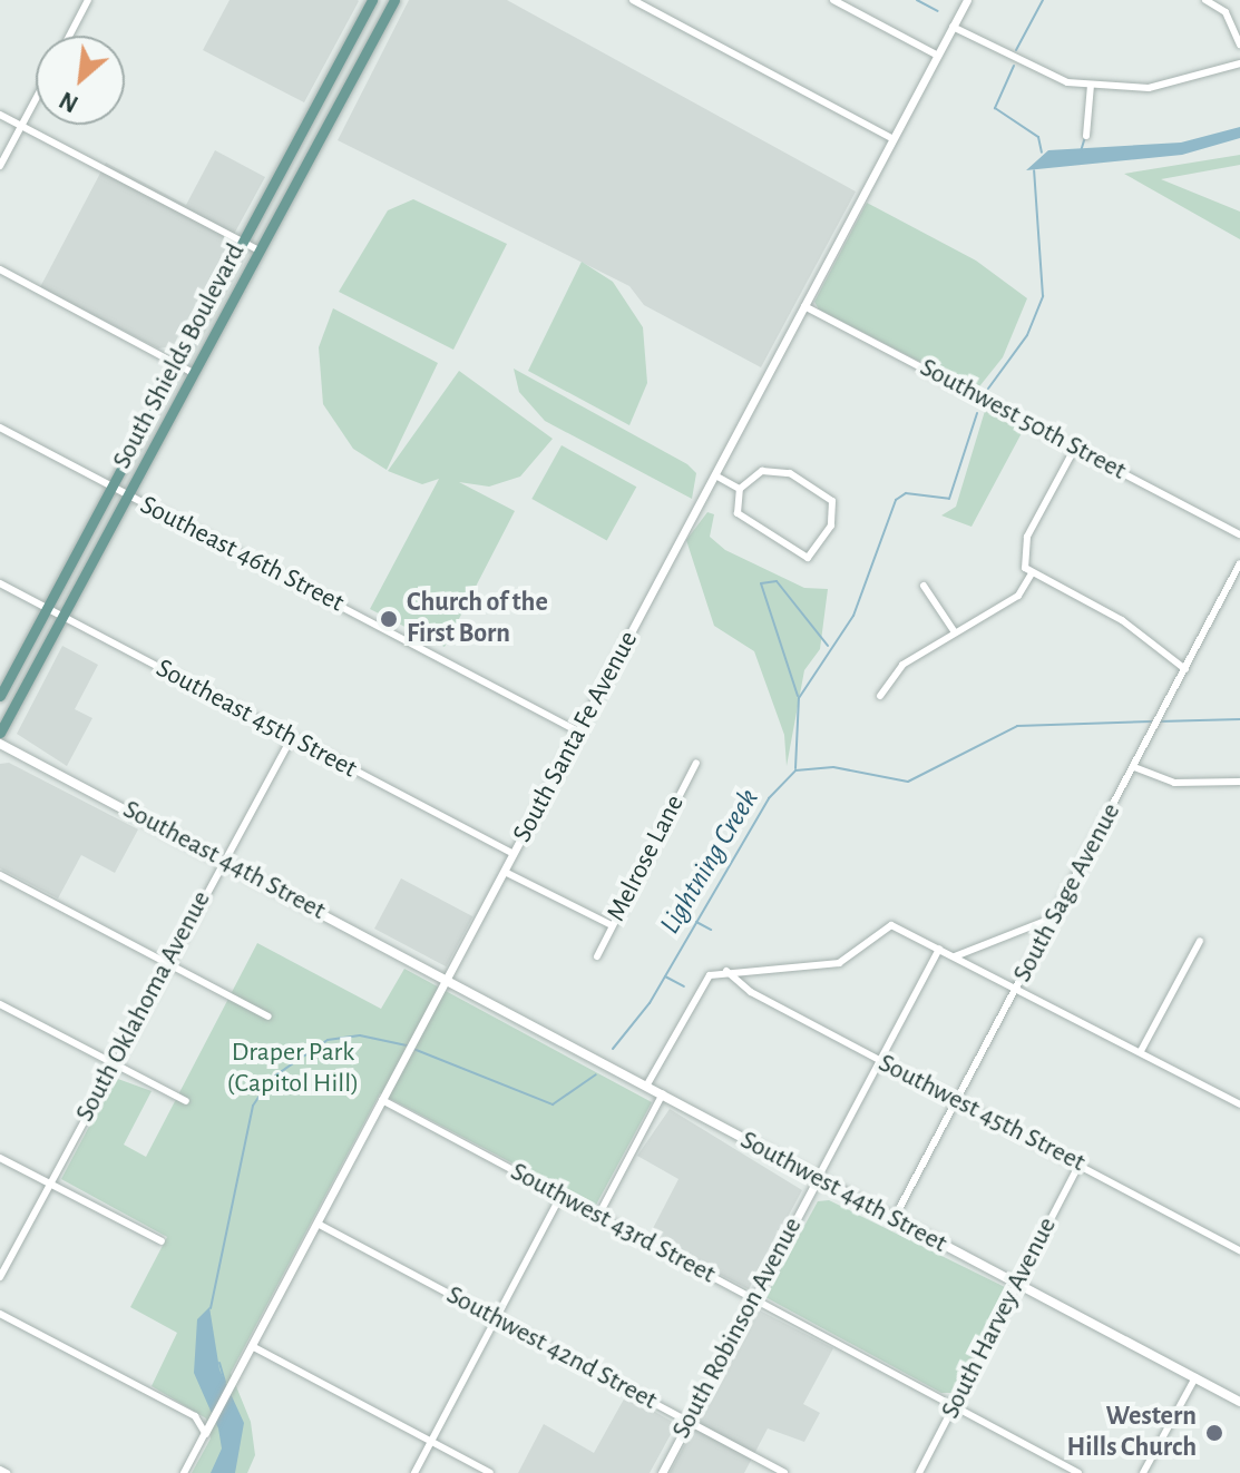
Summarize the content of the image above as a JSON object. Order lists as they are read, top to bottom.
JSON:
{
  "streets": {
    "main road": ["South Shields Boulevard", "Southeast 44th Street", "Southwest 44th Street"],
    "street": [
      "Southwest 50th Street",
      "Southeast 46th Street",
      "Southeast 45th Street",
      "South Santa Fe Avenue",
      "Melrose Lane",
      "South Sage Avenue",
      "South Oklahoma Avenue",
      "Southwest 45th Street",
      "Southwest 43rd Street",
      "South Harvey Avenue",
      "South Robinson Avenue",
      "Southwest 42nd Street"
    ]
  },
  "crossings": [
    ["South Shields Boulevard", "Southeast 46th Street"],
    ["South Shields Boulevard", "Southeast 45th Street"],
    ["Southwest 50th Street", "South Santa Fe Avenue"],
    ["Southeast 46th Street", "South Santa Fe Avenue"],
    ["Southeast 45th Street", "South Santa Fe Avenue"],
    ["Southeast 45th Street", "South Oklahoma Avenue"],
    ["South Santa Fe Avenue", "Southeast 44th Street"],
    ["South Santa Fe Avenue", "Southwest 44th Street"],
    ["South Santa Fe Avenue", "Southwest 43rd Street"],
    ["South Santa Fe Avenue", "Southwest 42nd Street"],
    ["Southeast 44th Street", "South Oklahoma Avenue"],
    ["Southeast 44th Street", "Southwest 44th Street"],
    ["South Sage Avenue", "Southwest 45th Street"],
    ["South Sage Avenue", "Southwest 44th Street"],
    ["Southwest 45th Street", "South Harvey Avenue"],
    ["Southwest 45th Street", "South Robinson Avenue"],
    ["Southwest 44th Street", "South Harvey Avenue"],
    ["Southwest 44th Street", "South Robinson Avenue"],
    ["Southwest 43rd Street", "South Harvey Avenue"],
    ["Southwest 43rd Street", "South Robinson Avenue"],
    ["South Robinson Avenue", "Southwest 42nd Street"]
  ],
  "water": ["Lightning Creek"],
  "parks": ["Draper Park (Capitol Hill)"],
  "places": ["Church of the First Born", "Western Hills Church"],
  "north": "bottom left"
}
